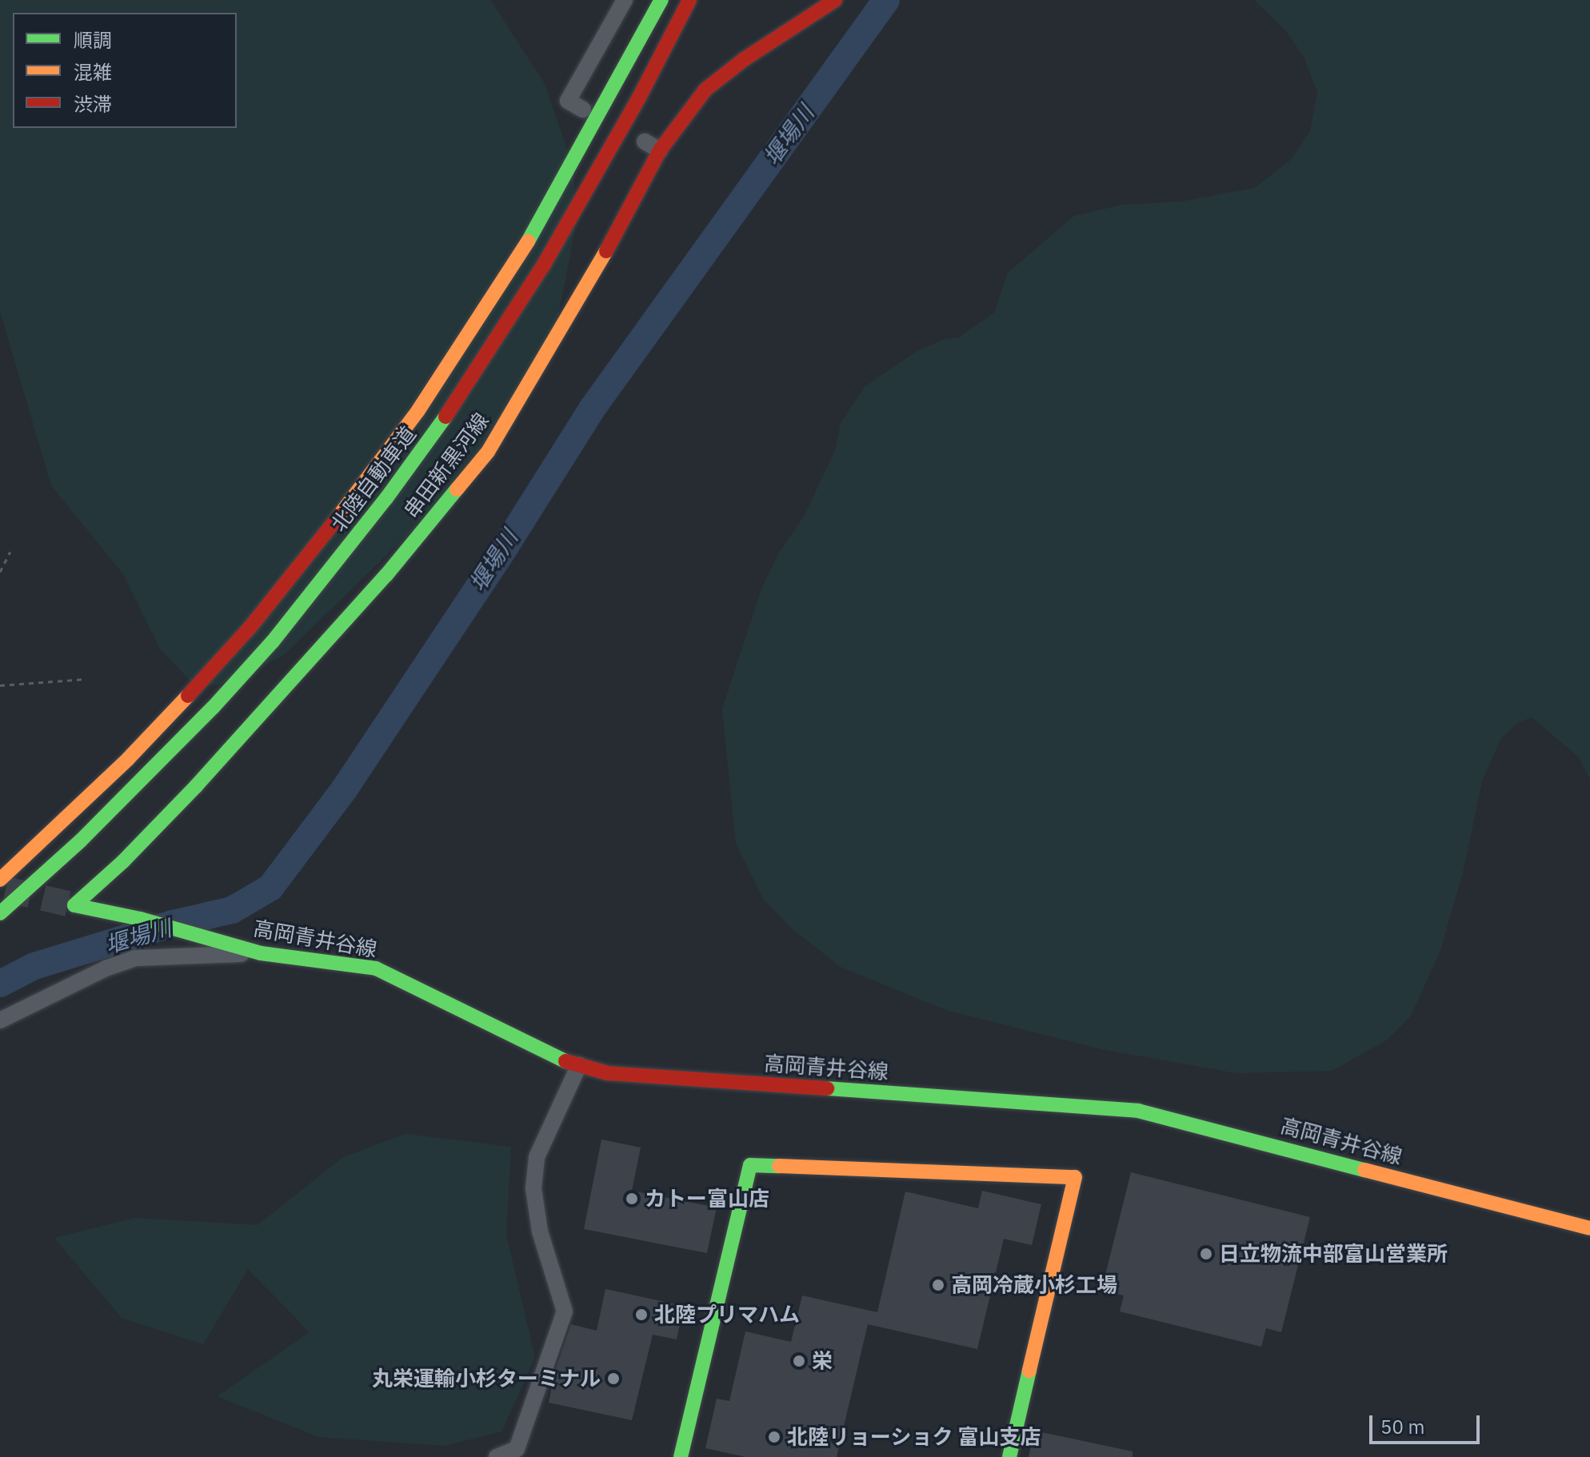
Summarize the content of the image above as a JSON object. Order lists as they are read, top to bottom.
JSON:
{
  "streets": {
    "main road": ["串田新黒河線", "北陸自動車道", "高岡青井谷線"]
  },
  "crossings": [
    ["串田新黒河線", "高岡青井谷線"]
  ],
  "water": ["堰場川"],
  "places": [
    "カトー富山店",
    "日立物流中部富山営業所",
    "高岡冷蔵小杉工場",
    "北陸プリマハム",
    "栄",
    "丸栄運輸小杉ターミナル",
    "北陸リョーショク 富山支店"
  ],
  "legend": ["順調", "混雑", "渋滞"],
  "scale_bar": "50 m"
}
